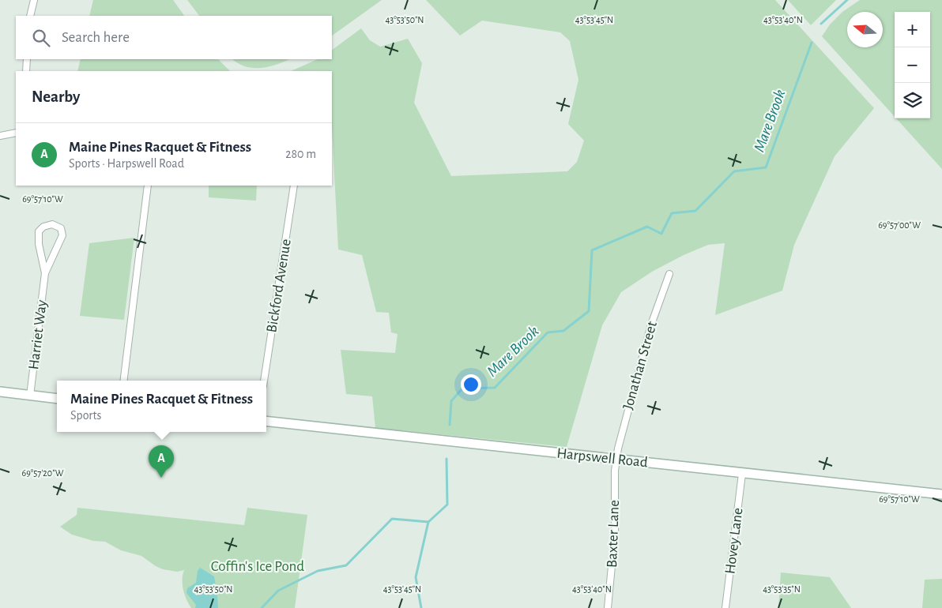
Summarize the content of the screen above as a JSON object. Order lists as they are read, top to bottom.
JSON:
{
  "streets": {
    "main road": ["Harpswell Road"],
    "street": [
      "Bickford Avenue",
      "Harriet Way",
      "Jonathan Street",
      "Baxter Lane",
      "Hovey Lane"
    ]
  },
  "crossings": [
    ["Jonathan Street", "Harpswell Road"],
    ["Jonathan Street", "Baxter Lane"],
    ["Harpswell Road", "Baxter Lane"],
    ["Harpswell Road", "Hovey Lane"]
  ],
  "water": ["Mare Brook"],
  "parks": ["Coffin's Ice Pond"],
  "north": "left",
  "page": {
    "map_buttons": ["+", "−"],
    "search": "Search here",
    "heading": "Nearby",
    "list": [
      {
        "mark": "A",
        "name": "Maine Pines Racquet & Fitness",
        "note": "Sports · Harpswell Road",
        "value": "280 m"
      }
    ],
    "popup": ["Maine Pines Racquet & Fitness", "Sports"],
    "pins": "A"
  },
  "coordinates": [
    "43°53'50\"N",
    "43°53'45\"N",
    "43°53'40\"N",
    "69°57'10\"W",
    "69°57'00\"W",
    "69°57'20\"W",
    "43°53'35\"N"
  ]
}
